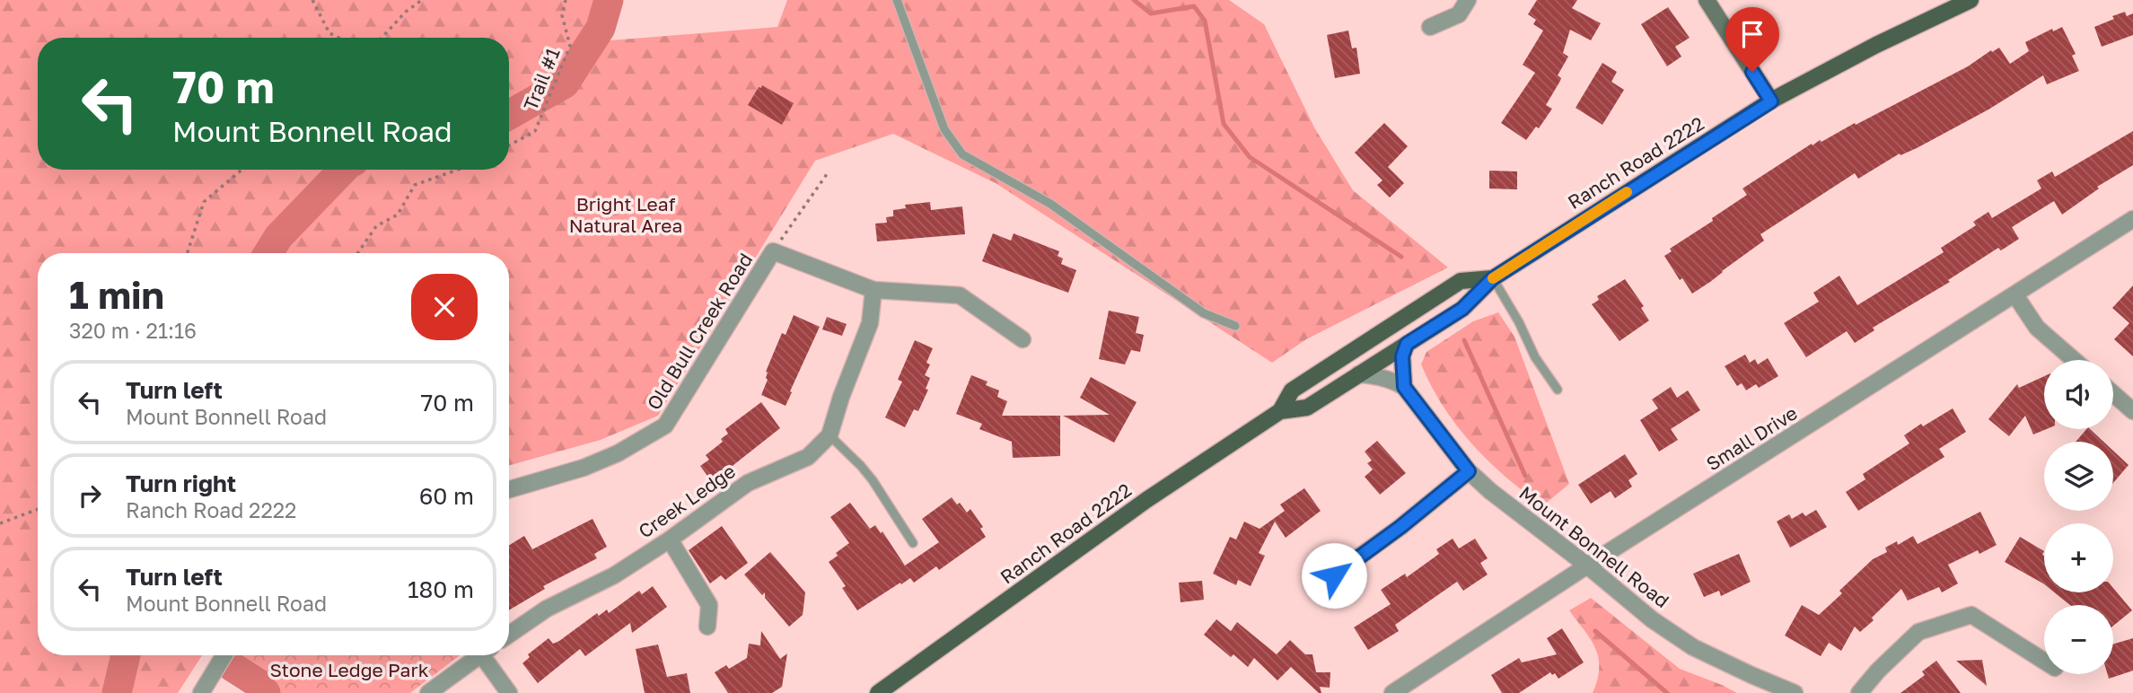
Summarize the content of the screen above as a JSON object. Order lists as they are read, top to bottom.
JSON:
{
  "streets": {
    "main road": ["Ranch Road 2222"],
    "street": [
      "Old Bull Creek Road",
      "Small Drive",
      "Creek Ledge",
      "Mount Bonnell Road"
    ],
    "path": ["Trail #1"]
  },
  "crossings": [
    ["Small Drive", "Mount Bonnell Road"]
  ],
  "parks": ["Bright Leaf Natural Area", "Stone Ledge Park"],
  "page": {
    "turn": ["70 m", "Mount Bonnell Road"],
    "heading": ["1 min", "320 m · 21:16"],
    "map_buttons": ["+", "−"],
    "list": [
      {
        "name": "Turn left",
        "note": "Mount Bonnell Road",
        "value": "70 m"
      },
      {
        "name": "Turn right",
        "note": "Ranch Road 2222",
        "value": "60 m"
      },
      {
        "name": "Turn left",
        "note": "Mount Bonnell Road",
        "value": "180 m"
      }
    ]
  }
}
